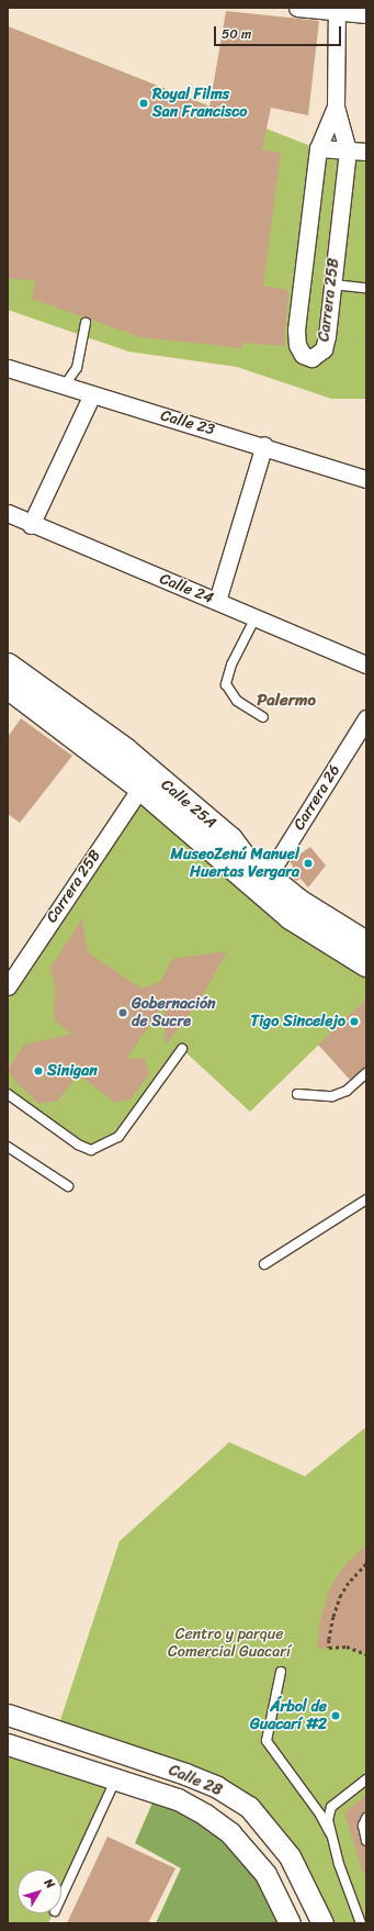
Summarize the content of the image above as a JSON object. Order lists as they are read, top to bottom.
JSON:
{
  "streets": {
    "main road": ["Calle 25A"],
    "street": [
      "Carrera 25B",
      "Calle 23",
      "Calle 24",
      "Carrera 26",
      "Calle 28"
    ]
  },
  "crossings": [
    ["Carrera 25B", "Calle 25A"],
    ["Carrera 26", "Calle 25A"]
  ],
  "districts": ["Palermo"],
  "parks": ["Centro y parque Comercial Guacarí"],
  "places": [
    "Royal Films San Francisco",
    "MuseoZenú Manuel Huertas Vergara",
    "Gobernación de Sucre",
    "Tigo Sincelejo",
    "Sinigan",
    "Árbol de Guacarí #2"
  ],
  "scale_bar": "50 m",
  "north": "top right"
}
